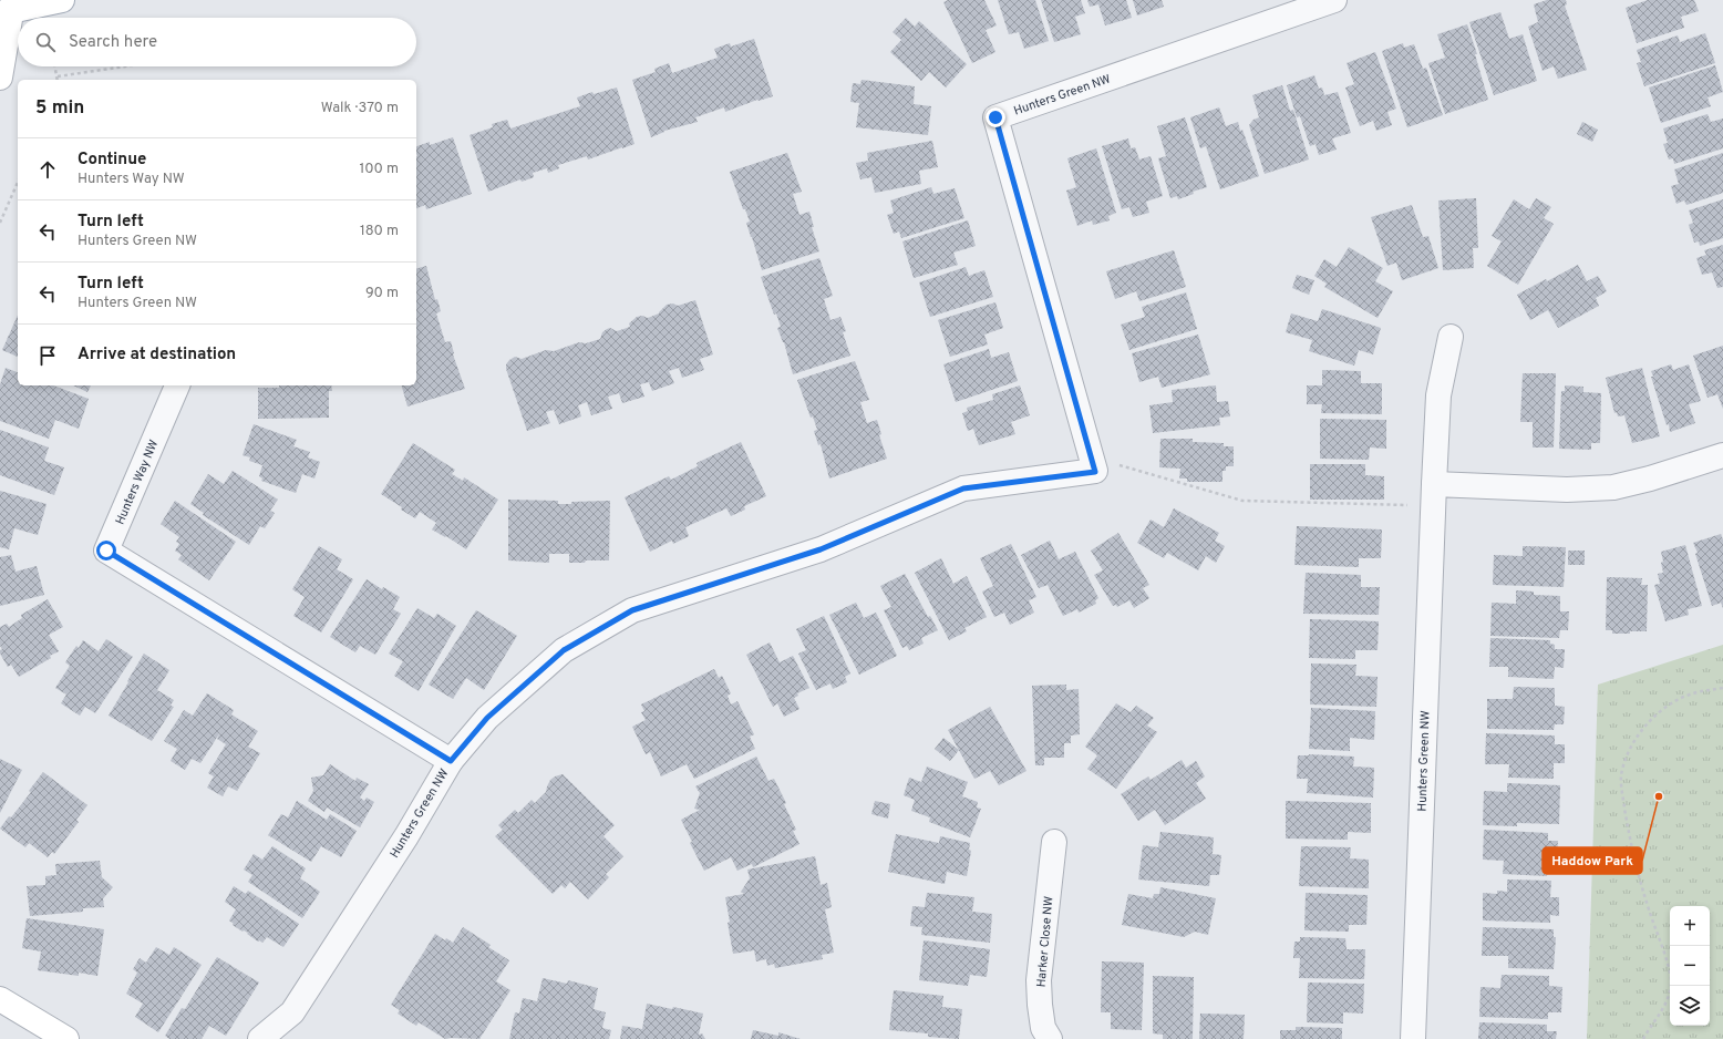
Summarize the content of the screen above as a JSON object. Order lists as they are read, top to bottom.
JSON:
{
  "streets": {
    "street": ["Hunters Green NW", "Hunters Way NW", "Harker Close NW"]
  },
  "crossings": [
    ["Hunters Green NW", "Hunters Way NW"]
  ],
  "places": ["Haddow Park"],
  "page": {
    "search": "Search here",
    "heading": ["5 min", "Walk · 370 m"],
    "list": [
      ["Continue", "Hunters Way NW", "100 m"],
      ["Turn left", "Hunters Green NW", "180 m"],
      ["Turn left", "Hunters Green NW", "90 m"],
      "Arrive at destination"
    ],
    "map_buttons": ["+", "−"]
  }
}
